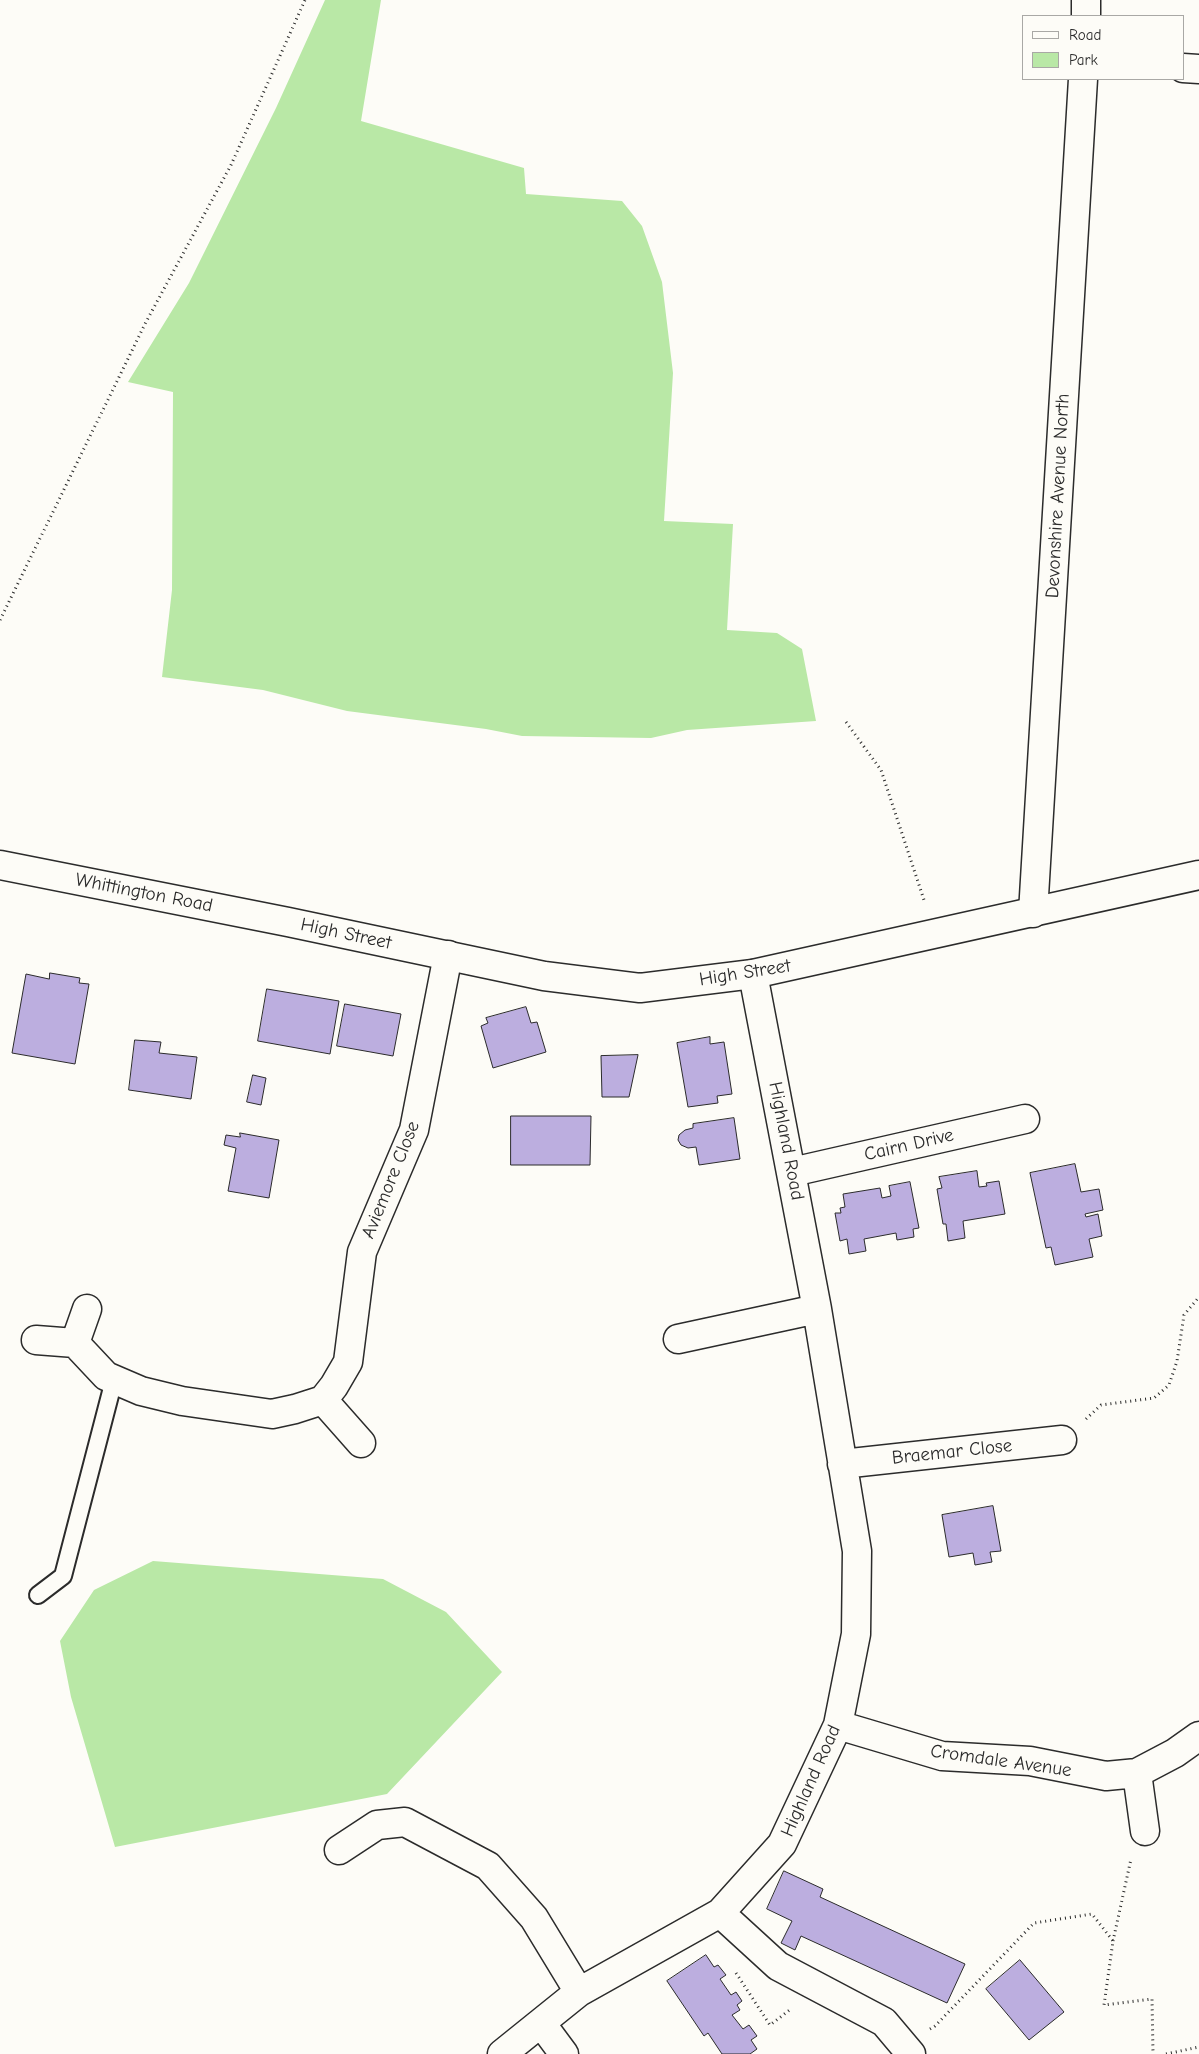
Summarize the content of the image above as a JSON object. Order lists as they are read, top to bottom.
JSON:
{
  "streets": {
    "street": [
      "Devonshire Avenue North",
      "Whittington Road",
      "High Street",
      "Highland Road",
      "Cairn Drive",
      "Aviemore Close",
      "Braemar Close",
      "Cromdale Avenue"
    ]
  },
  "crossings": [
    ["Devonshire Avenue North", "High Street"],
    ["Whittington Road", "High Street"],
    ["High Street", "Highland Road"],
    ["High Street", "Aviemore Close"],
    ["Highland Road", "Cairn Drive"],
    ["Highland Road", "Braemar Close"],
    ["Highland Road", "Cromdale Avenue"]
  ],
  "legend": ["Road", "Park"]
}
